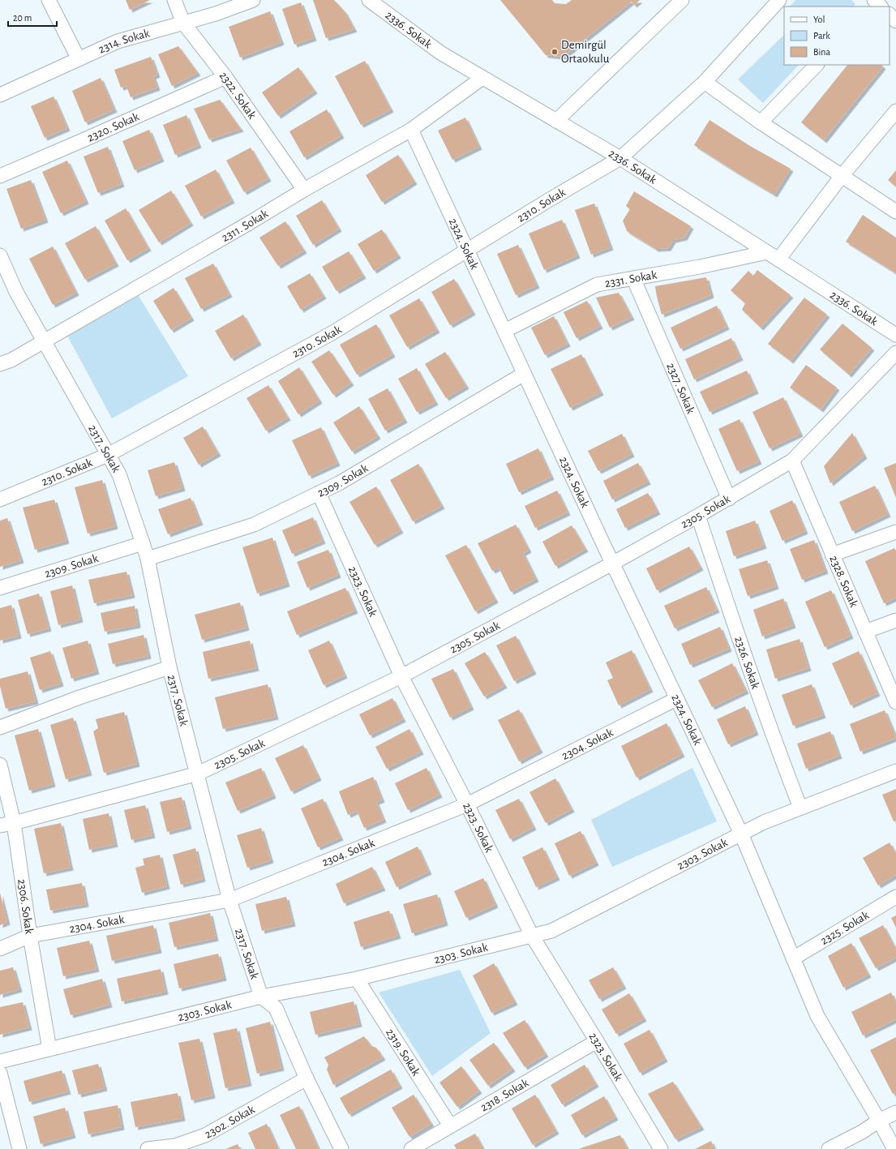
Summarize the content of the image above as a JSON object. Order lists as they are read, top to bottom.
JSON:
{
  "streets": {
    "street": [
      "2336. Sokak",
      "2314. Sokak",
      "2322. Sokak",
      "2320. Sokak",
      "2310. Sokak",
      "2311. Sokak",
      "2324. Sokak",
      "2331. Sokak",
      "2327. Sokak",
      "2317. Sokak",
      "2309. Sokak",
      "2305. Sokak",
      "2328. Sokak",
      "2323. Sokak",
      "2326. Sokak",
      "2304. Sokak",
      "2303. Sokak",
      "2306. Sokak",
      "2325. Sokak",
      "2319. Sokak",
      "2318. Sokak",
      "2302. Sokak"
    ]
  },
  "crossings": [
    ["2336. Sokak", "2310. Sokak"],
    ["2336. Sokak", "2311. Sokak"],
    ["2336. Sokak", "2331. Sokak"],
    ["2314. Sokak", "2322. Sokak"],
    ["2322. Sokak", "2320. Sokak"],
    ["2322. Sokak", "2311. Sokak"],
    ["2310. Sokak", "2324. Sokak"],
    ["2310. Sokak", "2317. Sokak"],
    ["2311. Sokak", "2324. Sokak"],
    ["2311. Sokak", "2317. Sokak"],
    ["2324. Sokak", "2331. Sokak"],
    ["2324. Sokak", "2309. Sokak"],
    ["2324. Sokak", "2305. Sokak"],
    ["2324. Sokak", "2304. Sokak"],
    ["2324. Sokak", "2303. Sokak"],
    ["2324. Sokak", "2325. Sokak"],
    ["2331. Sokak", "2327. Sokak"],
    ["2327. Sokak", "2305. Sokak"],
    ["2317. Sokak", "2309. Sokak"],
    ["2317. Sokak", "2305. Sokak"],
    ["2317. Sokak", "2304. Sokak"],
    ["2317. Sokak", "2303. Sokak"],
    ["2309. Sokak", "2323. Sokak"],
    ["2305. Sokak", "2328. Sokak"],
    ["2305. Sokak", "2323. Sokak"],
    ["2305. Sokak", "2326. Sokak"],
    ["2305. Sokak", "2306. Sokak"],
    ["2323. Sokak", "2304. Sokak"],
    ["2323. Sokak", "2303. Sokak"],
    ["2323. Sokak", "2318. Sokak"],
    ["2326. Sokak", "2303. Sokak"],
    ["2304. Sokak", "2306. Sokak"],
    ["2303. Sokak", "2306. Sokak"],
    ["2303. Sokak", "2319. Sokak"],
    ["2319. Sokak", "2318. Sokak"]
  ],
  "places": ["Demirgül Ortaokulu"],
  "legend": ["Yol", "Park", "Bina"],
  "scale_bar": "20 m"
}
